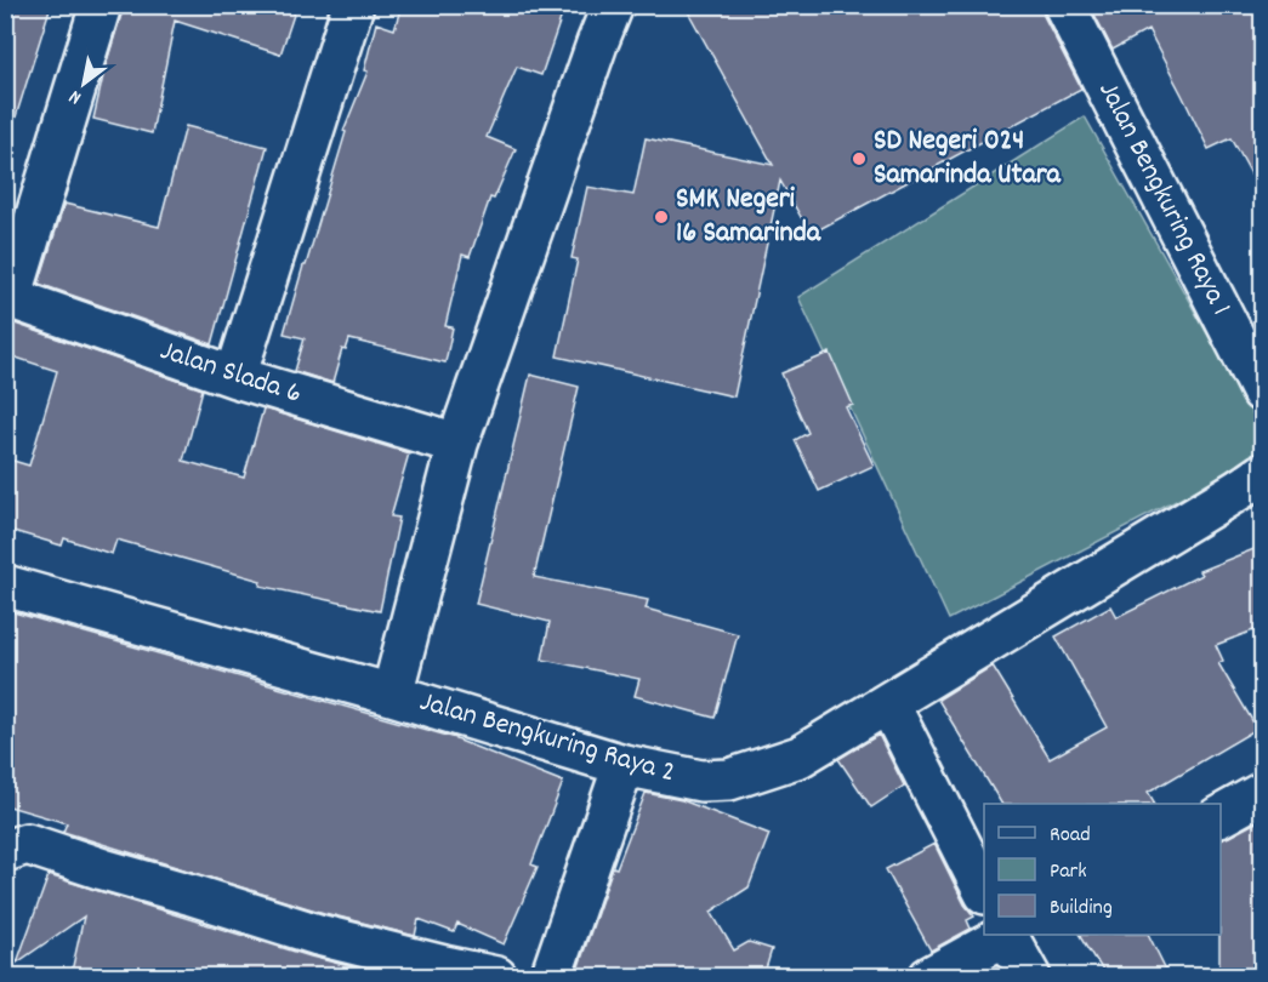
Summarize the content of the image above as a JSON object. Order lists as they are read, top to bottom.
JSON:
{
  "streets": {
    "street": ["Jalan Bengkuring Raya 1", "Jalan Slada 6", "Jalan Bengkuring Raya 2"]
  },
  "places": ["SD Negeri 024 Samarinda Utara", "SMK Negeri 16 Samarinda"],
  "legend": ["Road", "Park", "Building"],
  "north": "bottom left"
}
